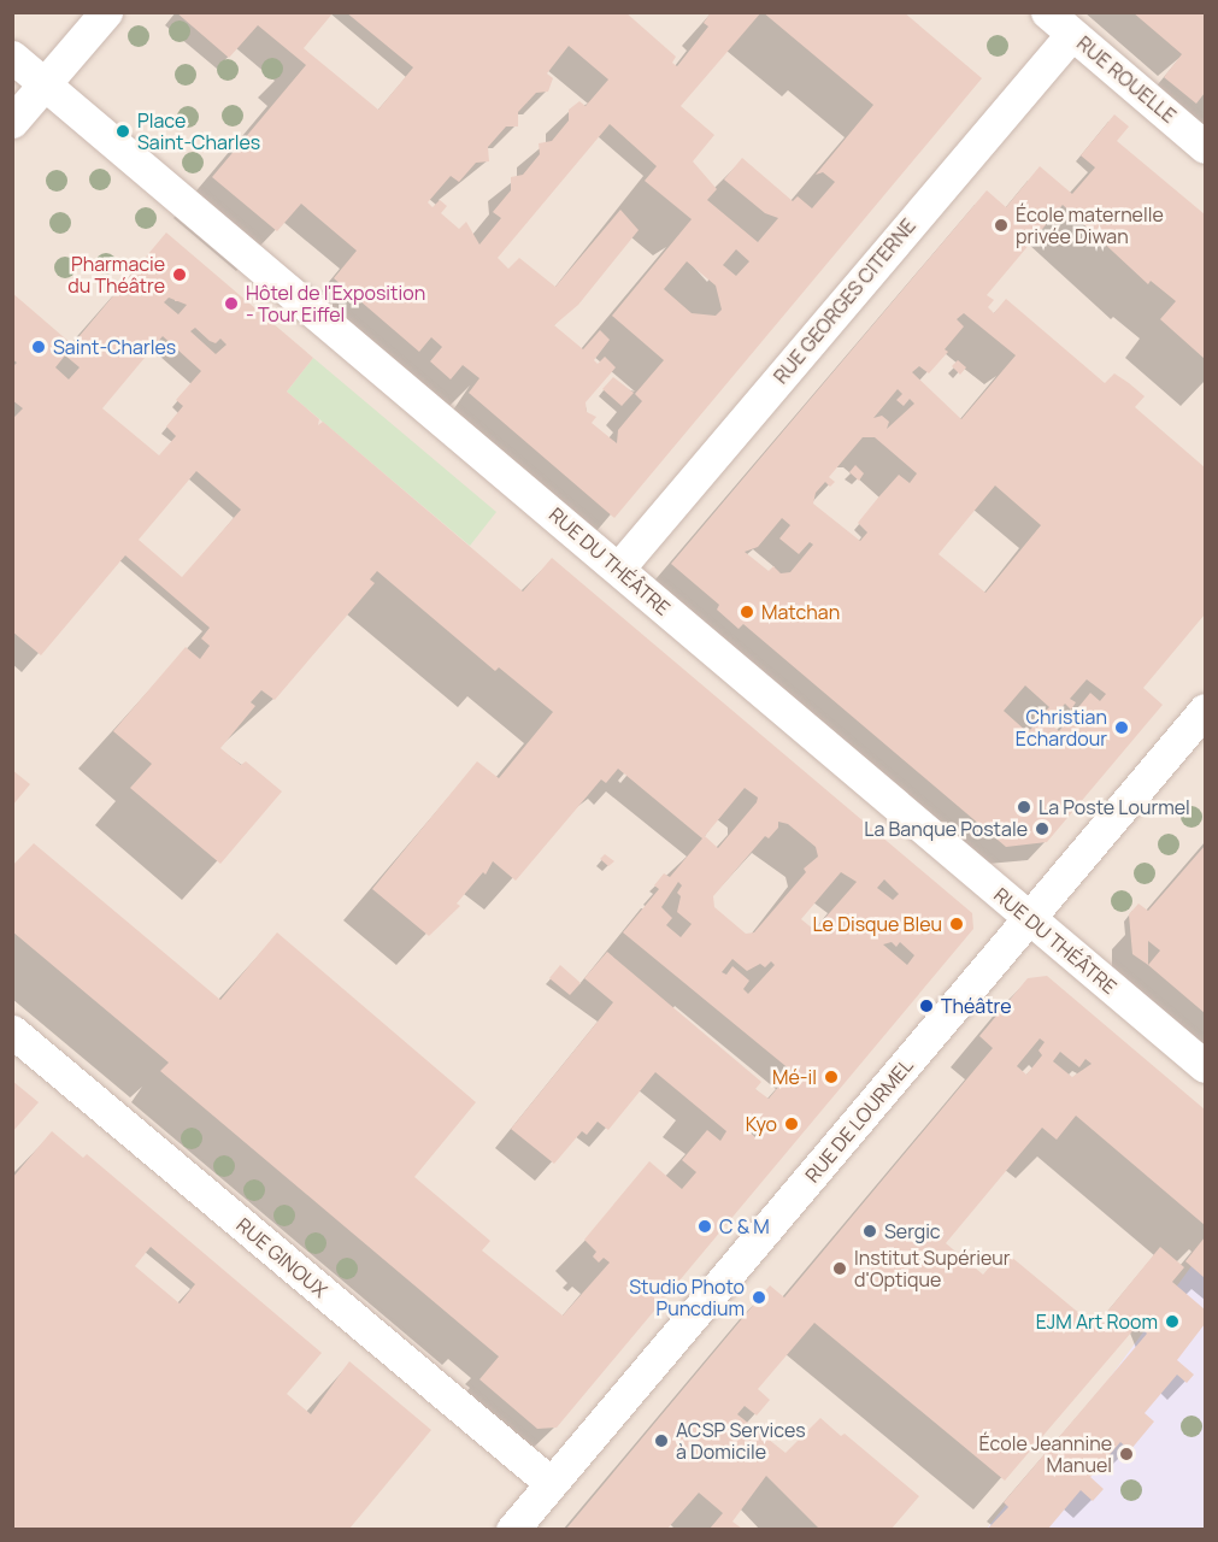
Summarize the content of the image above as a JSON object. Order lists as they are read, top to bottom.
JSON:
{
  "streets": {
    "street": [
      "RUE ROUELLE",
      "RUE GEORGES CITERNE",
      "RUE DU THÉÂTRE",
      "RUE DE LOURMEL",
      "RUE GINOUX"
    ]
  },
  "crossings": [
    ["RUE ROUELLE", "RUE GEORGES CITERNE"],
    ["RUE GEORGES CITERNE", "RUE DU THÉÂTRE"],
    ["RUE DU THÉÂTRE", "RUE DE LOURMEL"],
    ["RUE DE LOURMEL", "RUE GINOUX"]
  ],
  "places": [
    "Place Saint-Charles",
    "École maternelle privée Diwan",
    "Pharmacie du Théâtre",
    "Hôtel de l'Exposition - Tour Eiffel",
    "Saint-Charles",
    "Matchan",
    "Christian Echardour",
    "La Poste Lourmel",
    "La Banque Postale",
    "Le Disque Bleu",
    "Théâtre",
    "Mé-il",
    "Kyo",
    "C & M",
    "Sergic",
    "Institut Supérieur d'Optique",
    "Studio Photo Puncdium",
    "EJM Art Room",
    "ACSP Services à Domicile",
    "École Jeannine Manuel"
  ]
}
